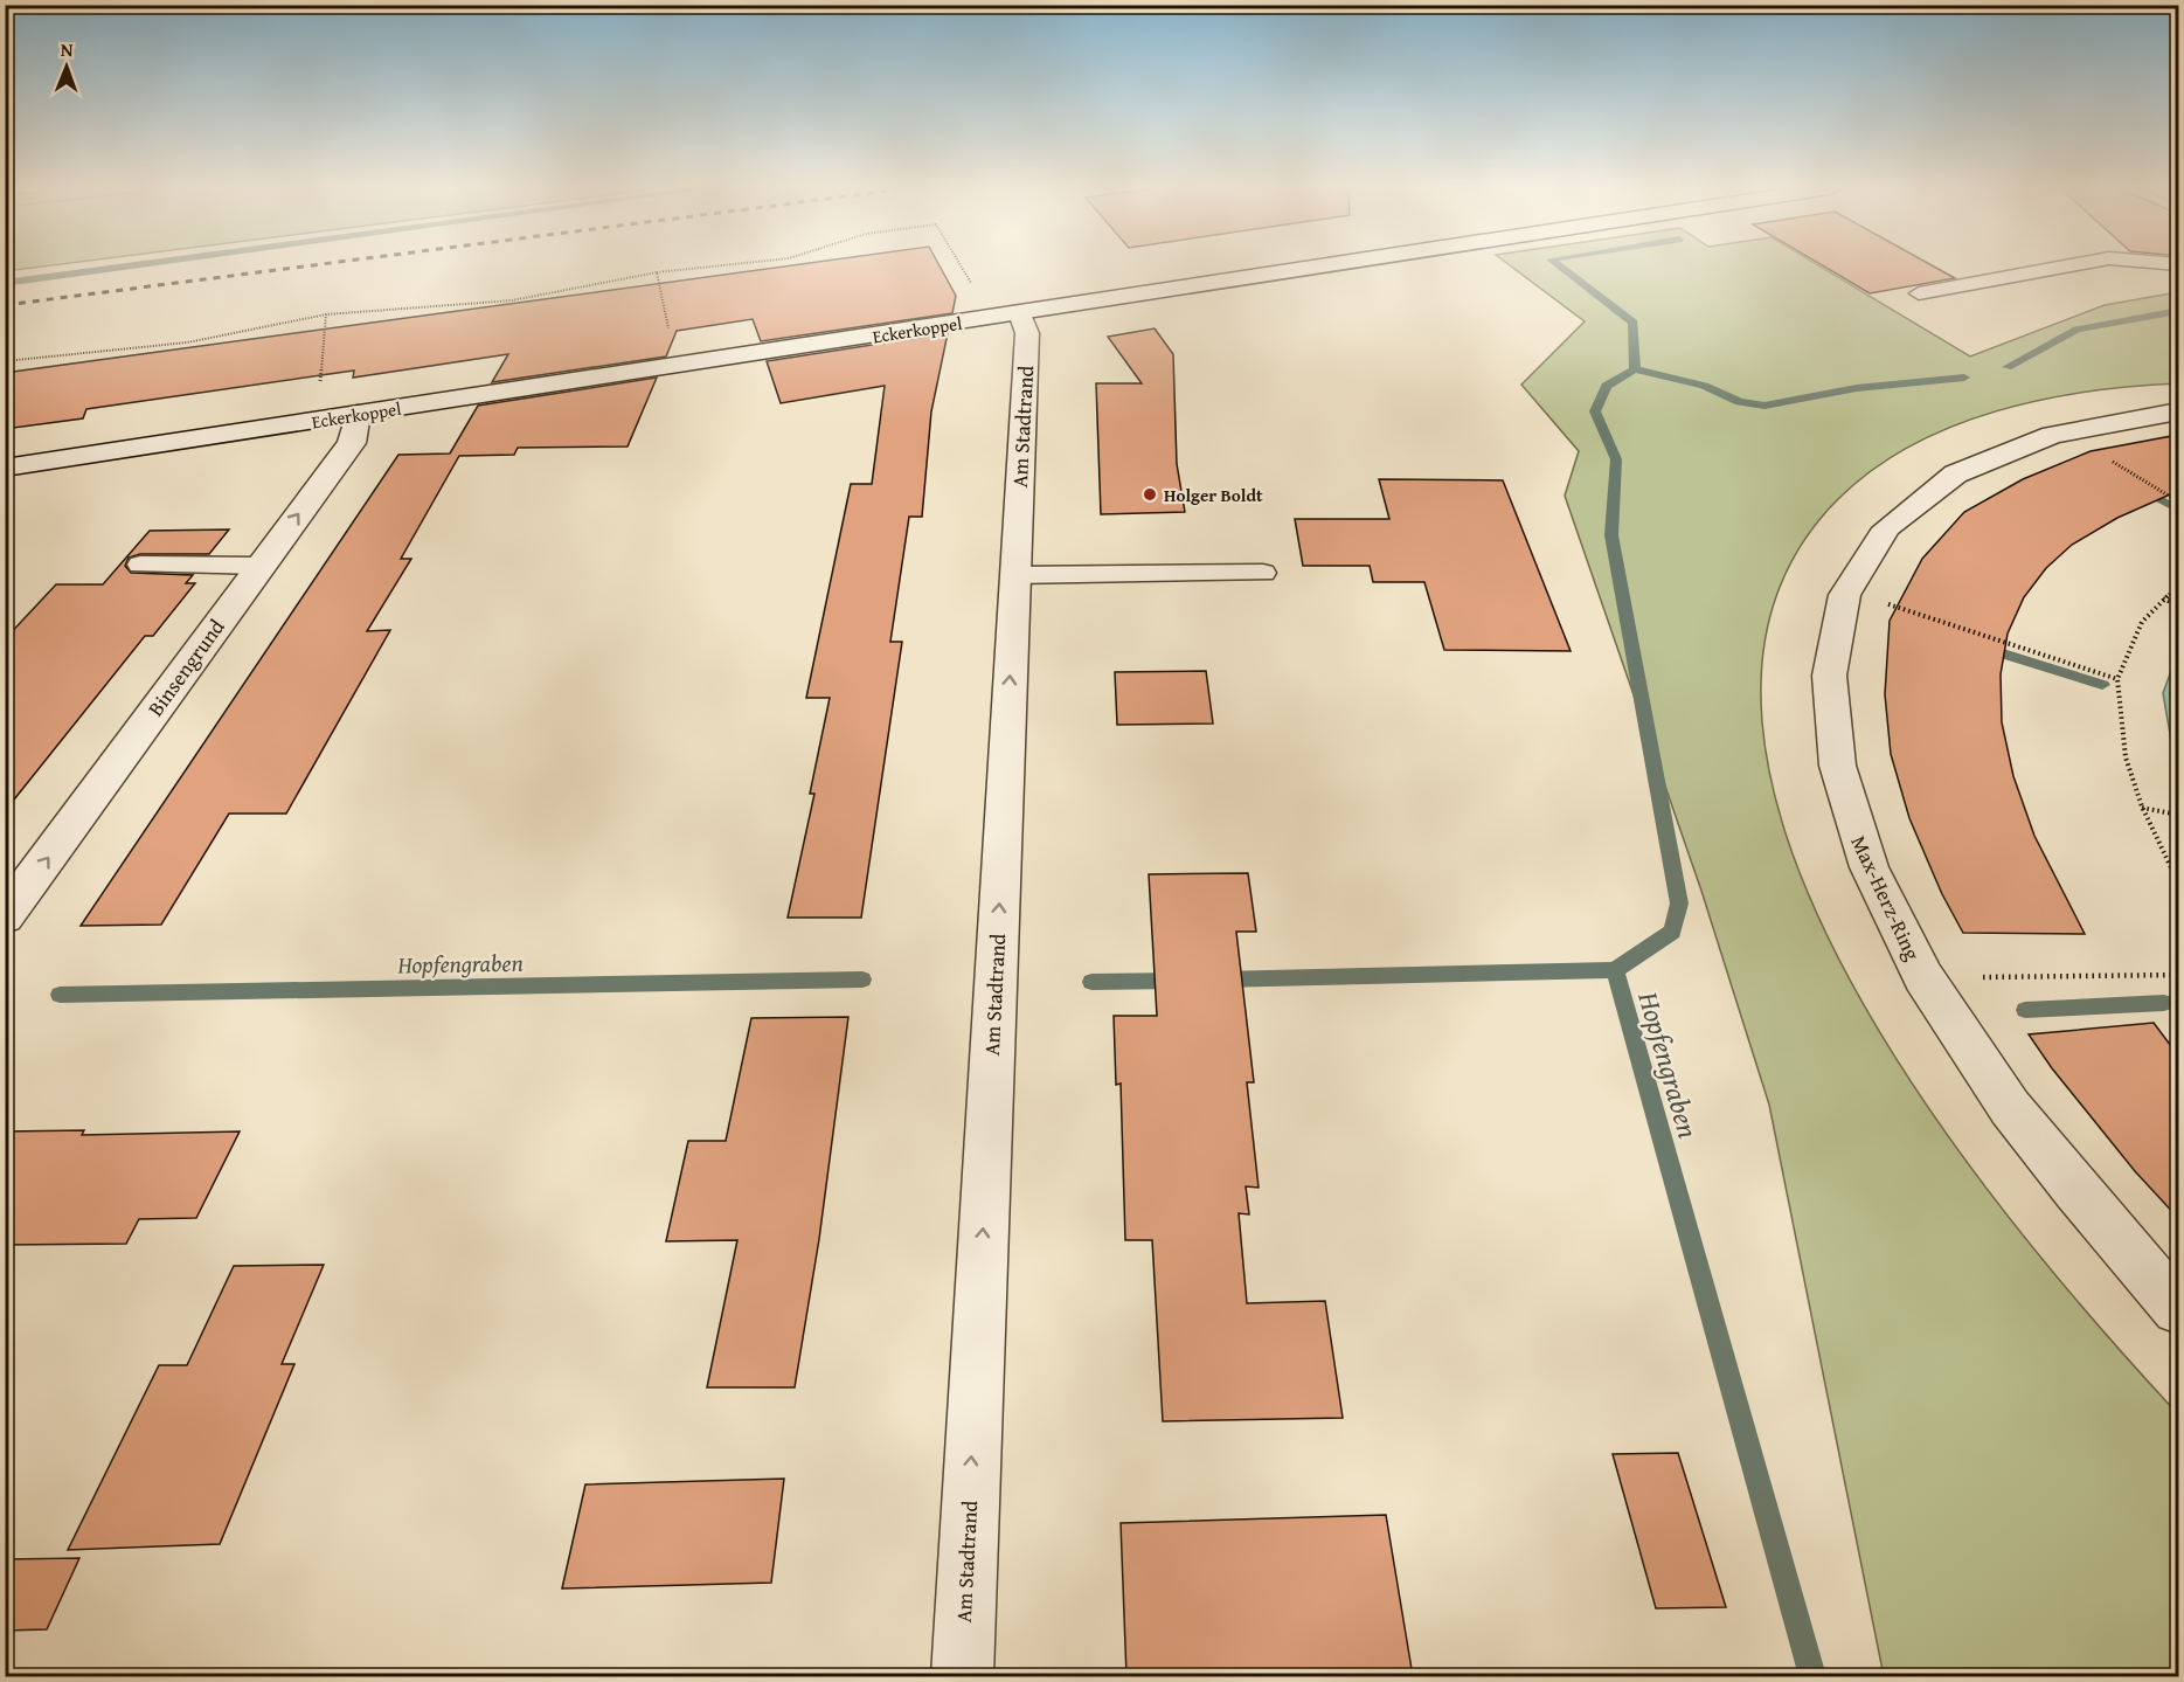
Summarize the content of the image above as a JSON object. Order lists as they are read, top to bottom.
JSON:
{
  "streets": {
    "street": [
      "Eckerkoppel",
      "Am Stadtrand",
      "Binsengrund",
      "Max-Herz-Ring"
    ]
  },
  "crossings": [
    ["Eckerkoppel", "Am Stadtrand"],
    ["Eckerkoppel", "Binsengrund"]
  ],
  "one_way": ["Am Stadtrand", "Binsengrund"],
  "water": ["Hopfengraben"],
  "places": ["Holger Boldt"],
  "north": "top"
}
